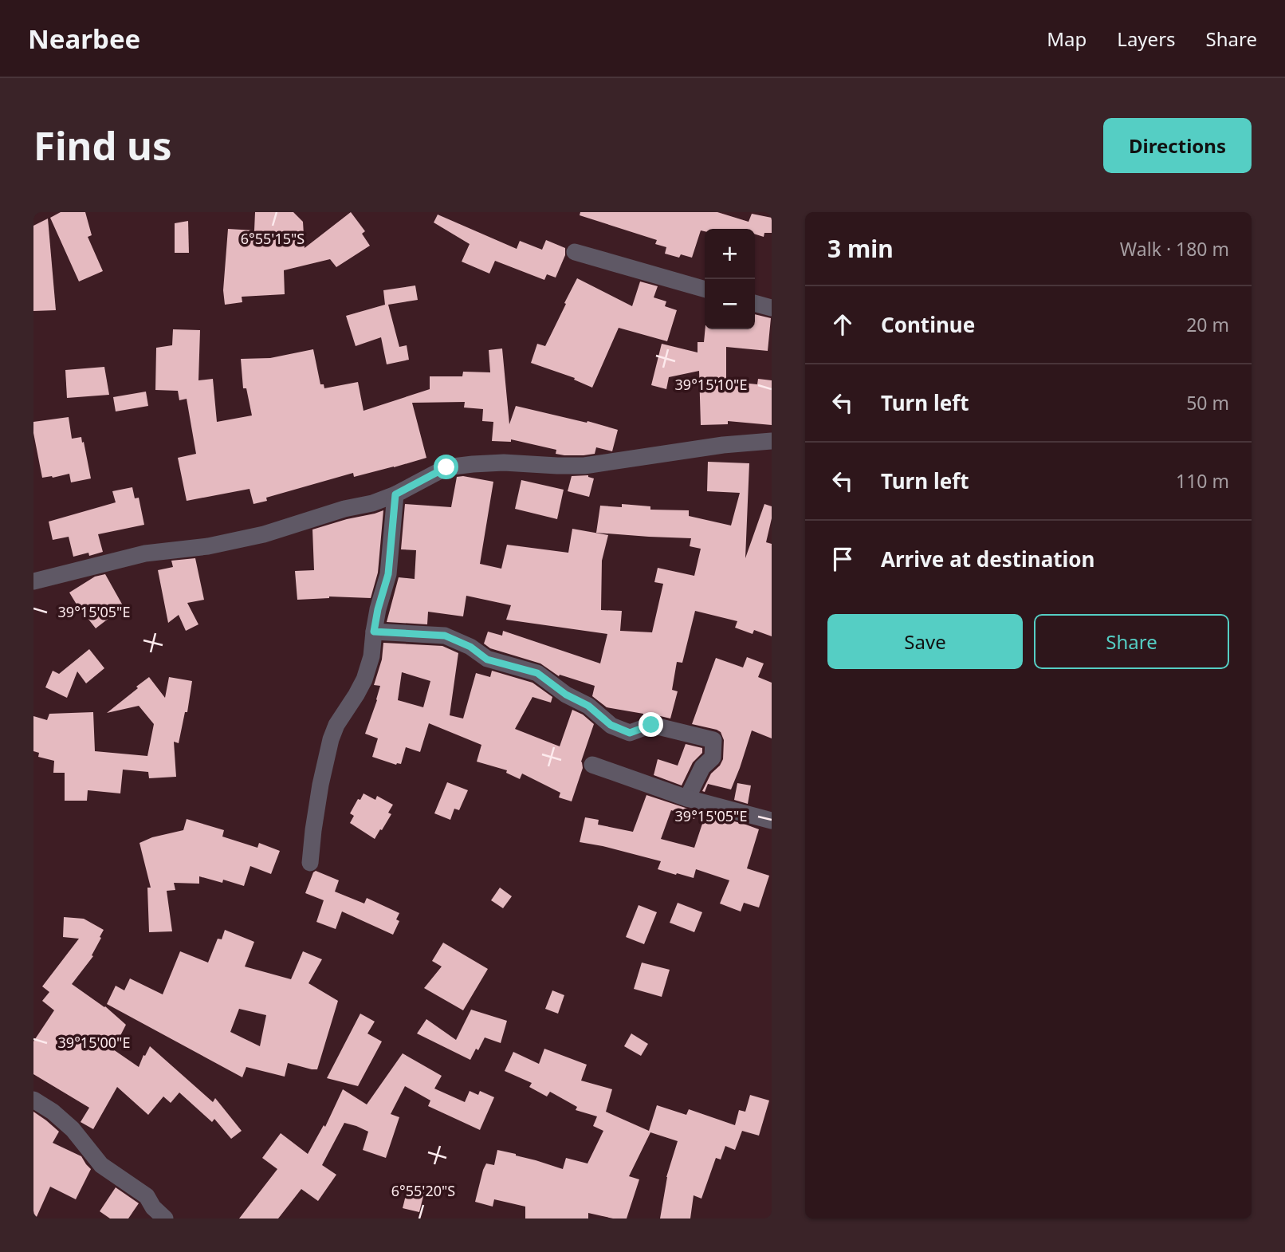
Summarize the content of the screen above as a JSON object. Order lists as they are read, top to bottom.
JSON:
{
  "page": {
    "header": "Nearbee",
    "nav": ["Map", "Layers", "Share"],
    "buttons": [
      "Directions",
      ["Save", "Share"]
    ],
    "title": "Find us",
    "heading": ["3 min", "Walk · 180 m"],
    "map_buttons": ["+", "−"],
    "list": [
      ["Continue", "20 m"],
      ["Turn left", "50 m"],
      ["Turn left", "110 m"],
      "Arrive at destination"
    ]
  },
  "coordinates": [
    "6°55'15\"S",
    "39°15'10\"E",
    "39°15'05\"E",
    "39°15'00\"E",
    "6°55'20\"S"
  ]
}
